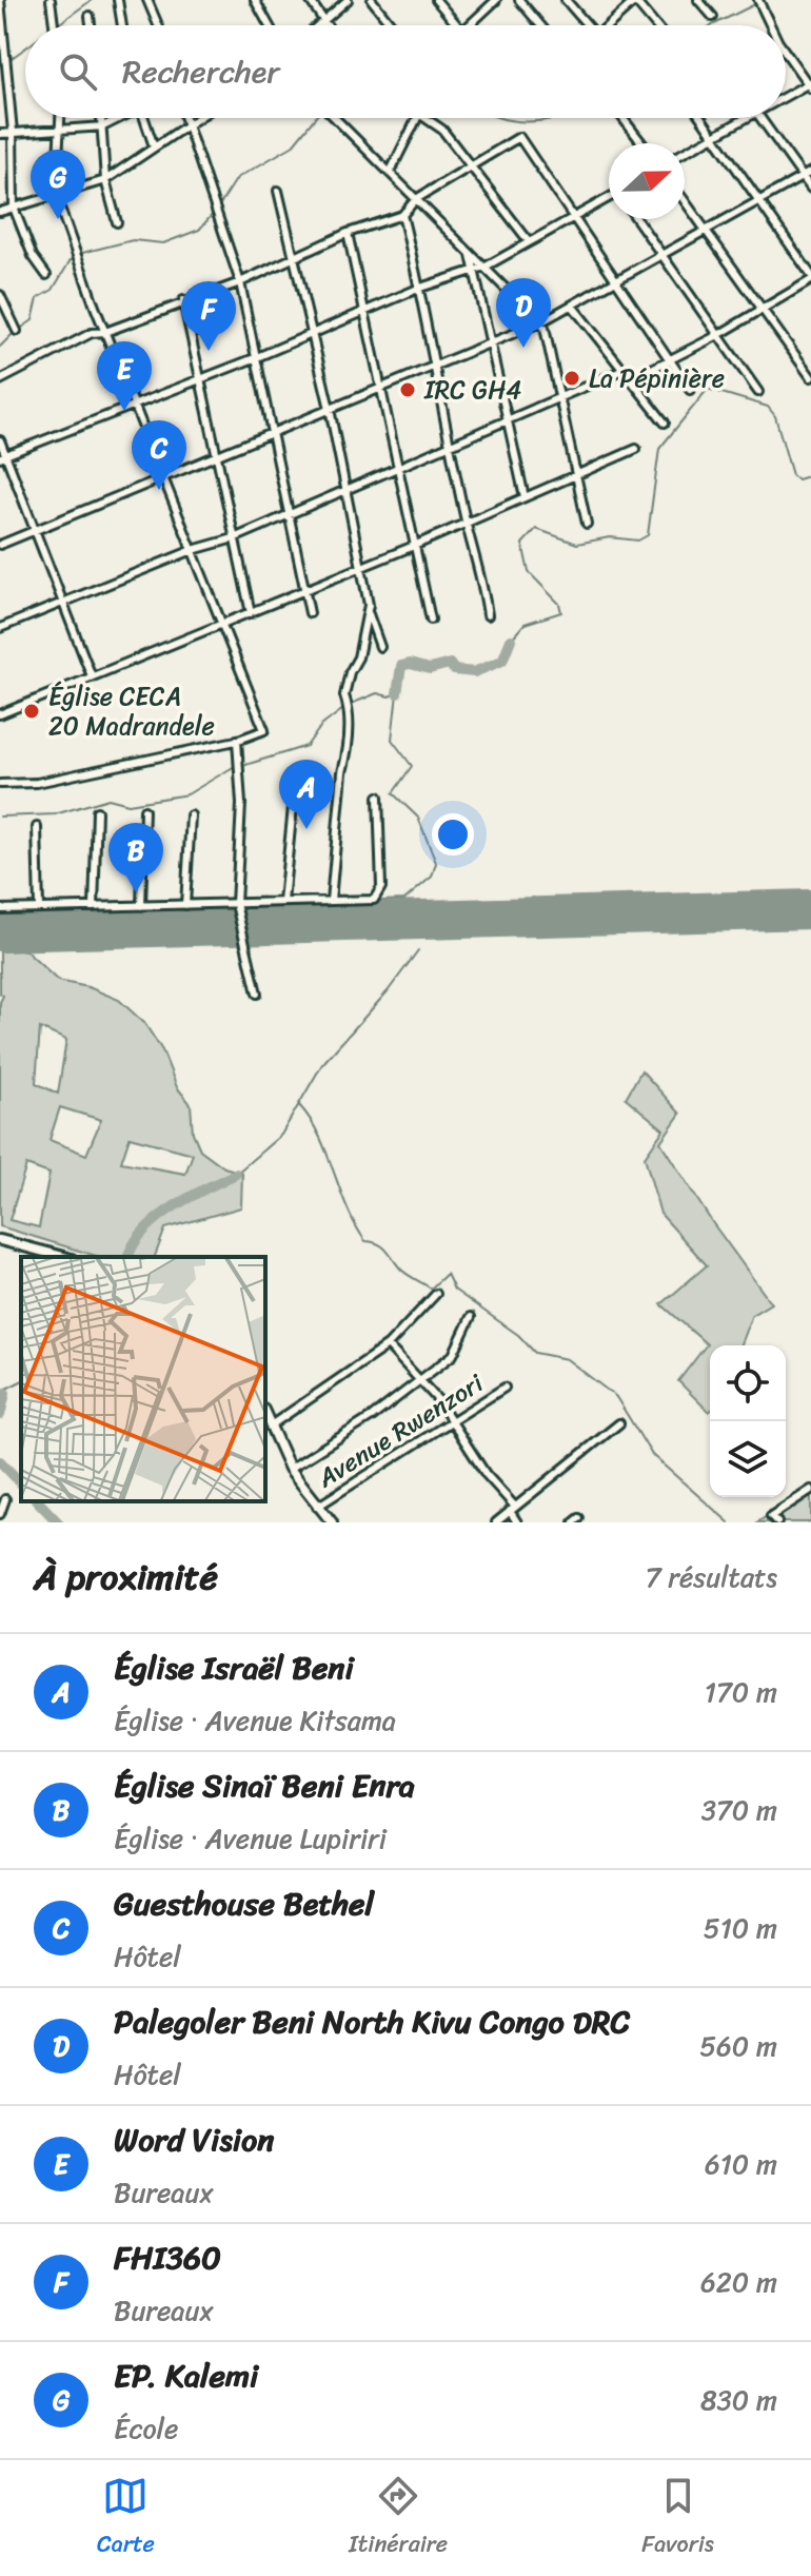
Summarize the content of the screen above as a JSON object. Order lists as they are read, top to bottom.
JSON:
{
  "streets": {
    "street": ["Avenue Rwenzori"]
  },
  "places": ["La Pépinière", "IRC GH4", "Église CECA 20 Madrandele"],
  "north": "right",
  "page": {
    "search": "Rechercher",
    "pins": [
      "G",
      "D",
      "F",
      "E",
      "C",
      "A",
      "B"
    ],
    "heading": ["À proximité", "7 résultats"],
    "list": [
      {
        "mark": "A",
        "name": "Église Israël Beni",
        "note": "Église · Avenue Kitsama",
        "value": "170 m"
      },
      {
        "mark": "B",
        "name": "Église Sinaï Beni Enra",
        "note": "Église · Avenue Lupiriri",
        "value": "370 m"
      },
      {
        "mark": "C",
        "name": "Guesthouse Bethel",
        "note": "Hôtel",
        "value": "510 m"
      },
      {
        "mark": "D",
        "name": "Palegoler Beni North Kivu Congo DRC",
        "note": "Hôtel",
        "value": "560 m"
      },
      {
        "mark": "E",
        "name": "Word Vision",
        "note": "Bureaux",
        "value": "610 m"
      },
      {
        "mark": "F",
        "name": "FHI360",
        "note": "Bureaux",
        "value": "620 m"
      },
      {
        "mark": "G",
        "name": "EP. Kalemi",
        "note": "École",
        "value": "830 m"
      }
    ],
    "nav": ["Carte", "Itinéraire", "Favoris"]
  }
}
